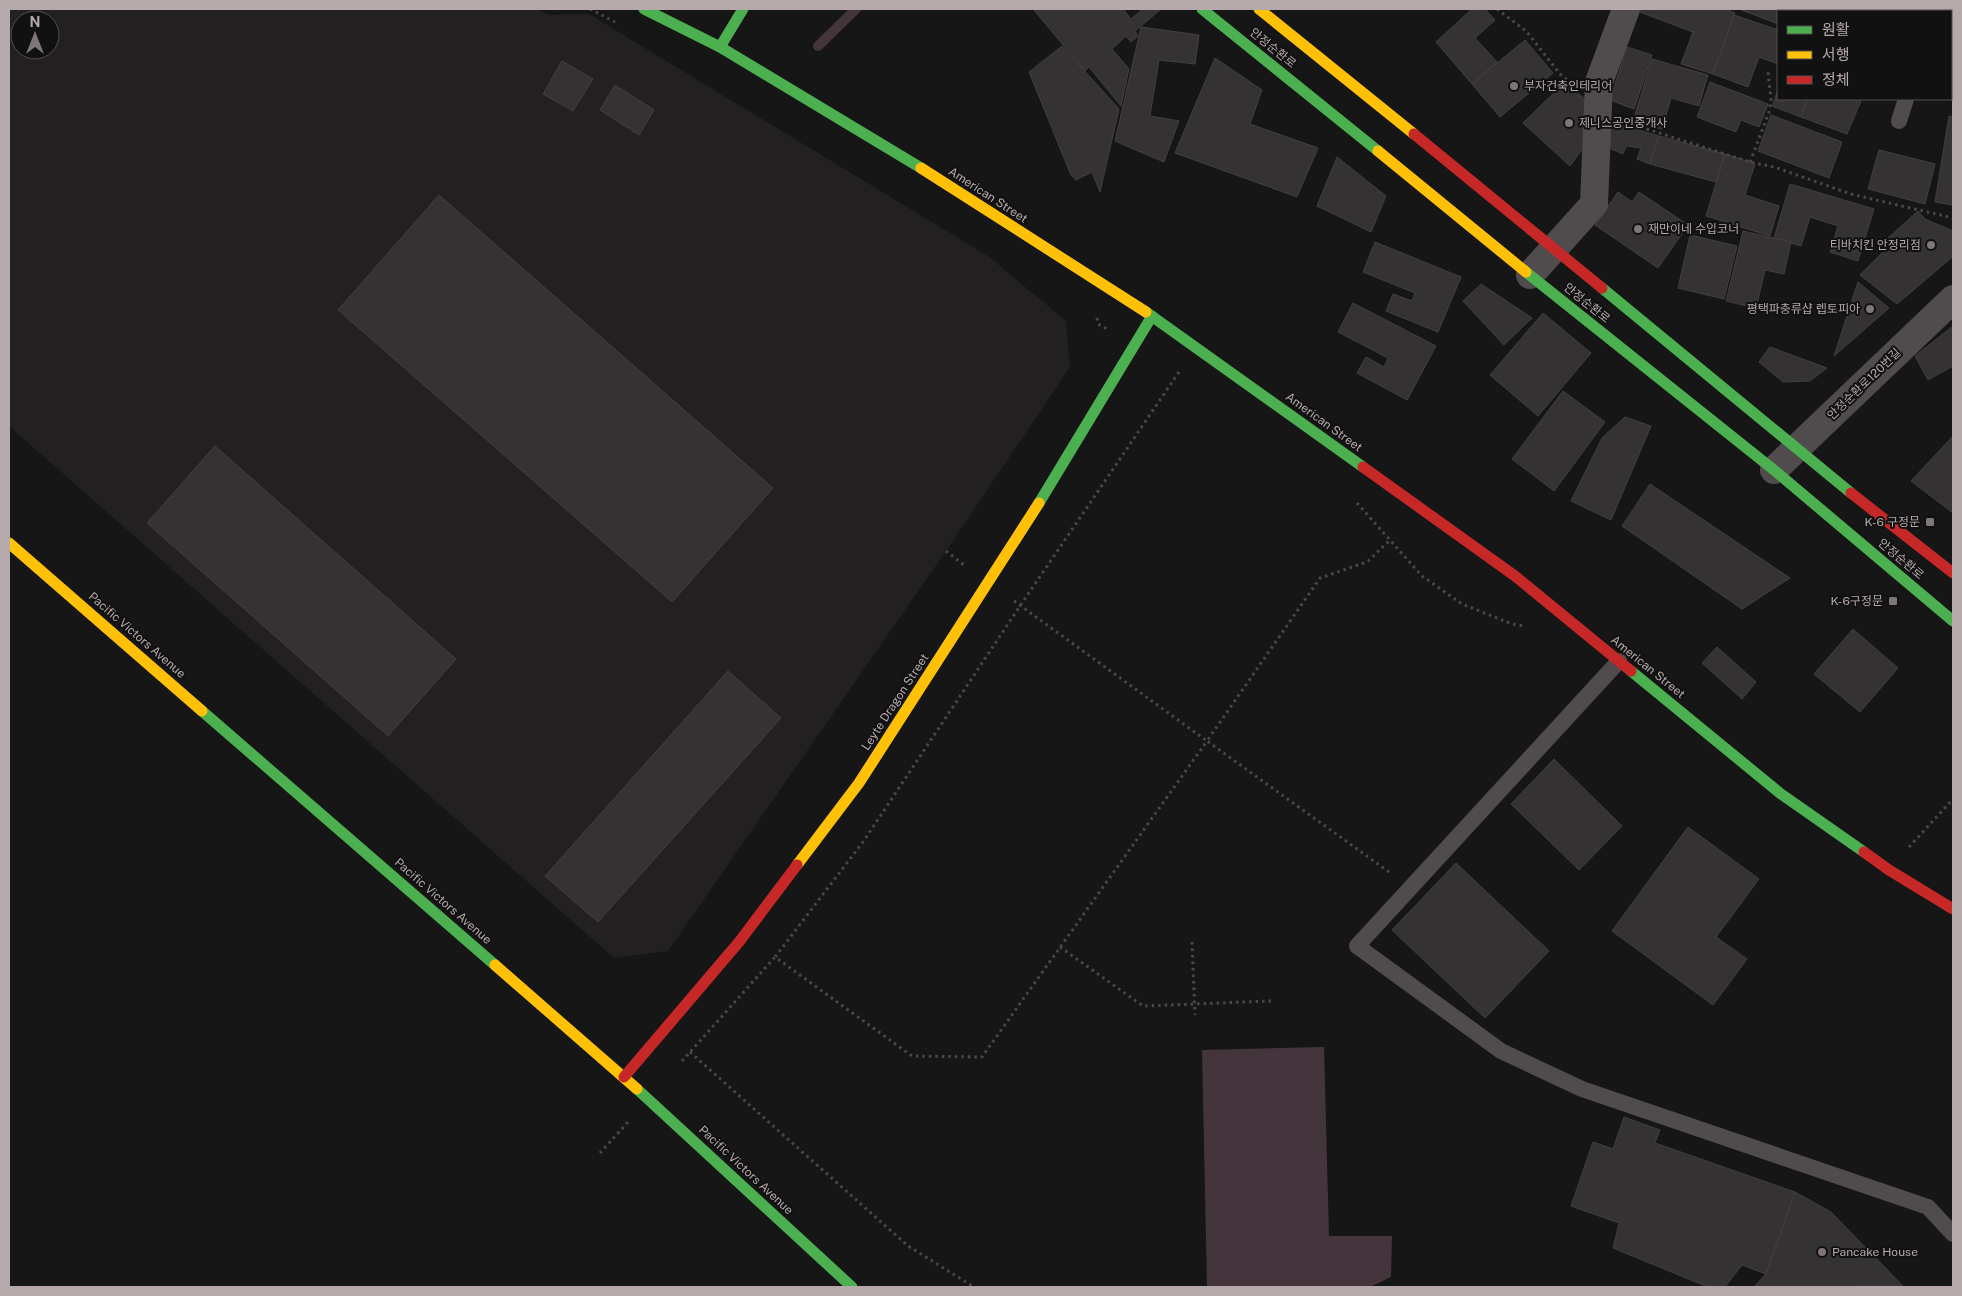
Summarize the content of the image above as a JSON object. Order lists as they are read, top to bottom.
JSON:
{
  "streets": {
    "main road": [
      "안정순환로",
      "American Street",
      "Pacific Victors Avenue",
      "Leyte Dragon Street"
    ],
    "street": ["안정순환로120번길"]
  },
  "crossings": [
    ["안정순환로", "안정순환로120번길"],
    ["American Street", "Leyte Dragon Street"],
    ["Pacific Victors Avenue", "Leyte Dragon Street"]
  ],
  "places": {
    "other": [
      "부자건축인테리어",
      "제니스공인중개사",
      "재만이네 수입코너",
      "티바치킨 안정리점",
      "평택파충류샵 렙토피아",
      "Pancake House"
    ],
    "transit": ["K-6 구정문", "K-6구정문"]
  },
  "legend": ["원활", "서행", "정체"],
  "north": "top"
}
